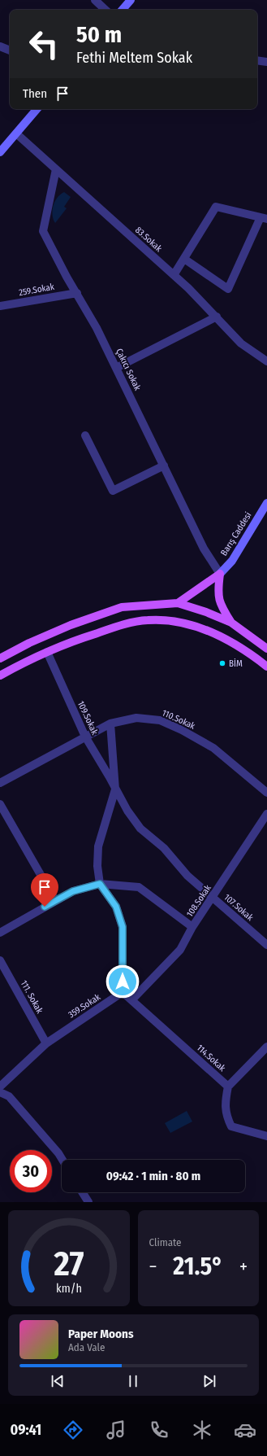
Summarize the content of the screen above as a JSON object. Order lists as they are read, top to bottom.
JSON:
{
  "streets": {
    "street": [
      "83.Sokak",
      "259.Sokak",
      "Çakıcı Sokak",
      "Barış Caddesi",
      "109.Sokak",
      "110.Sokak",
      "108.Sokak",
      "107.Sokak",
      "111. Sokak",
      "359.Sokak",
      "114.Sokak"
    ]
  },
  "crossings": [
    ["83.Sokak", "Çakıcı Sokak"],
    ["259.Sokak", "Çakıcı Sokak"],
    ["Çakıcı Sokak", "Barış Caddesi"],
    ["109.Sokak", "110.Sokak"],
    ["109.Sokak", "108.Sokak"],
    ["109.Sokak", "107.Sokak"],
    ["108.Sokak", "107.Sokak"],
    ["111. Sokak", "359.Sokak"],
    ["359.Sokak", "114.Sokak"]
  ],
  "places": ["BİM"],
  "page": {
    "turn": ["50 m", "Fethi Meltem Sokak"],
    "then": "Then",
    "limit": "30",
    "trip": "09:42 · 1 min · 80 m",
    "tile": "Climate",
    "heat": ["−", "21.5°", "+"],
    "song": ["Paper Moons", "Ada Vale"],
    "tabs": "09:41",
    "gauge": ["27", "km/h"]
  }
}
